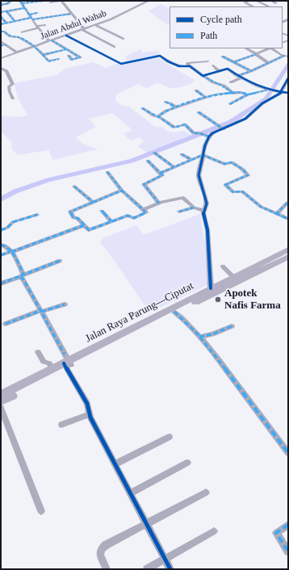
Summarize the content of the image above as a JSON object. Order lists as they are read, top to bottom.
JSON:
{
  "streets": {
    "highway": ["Jalan Raya Parung—Ciputat"],
    "street": ["Jalan Abdul Wahab"]
  },
  "places": ["Apotek Nafis Farma"],
  "legend": ["Cycle path", "Path"]
}
